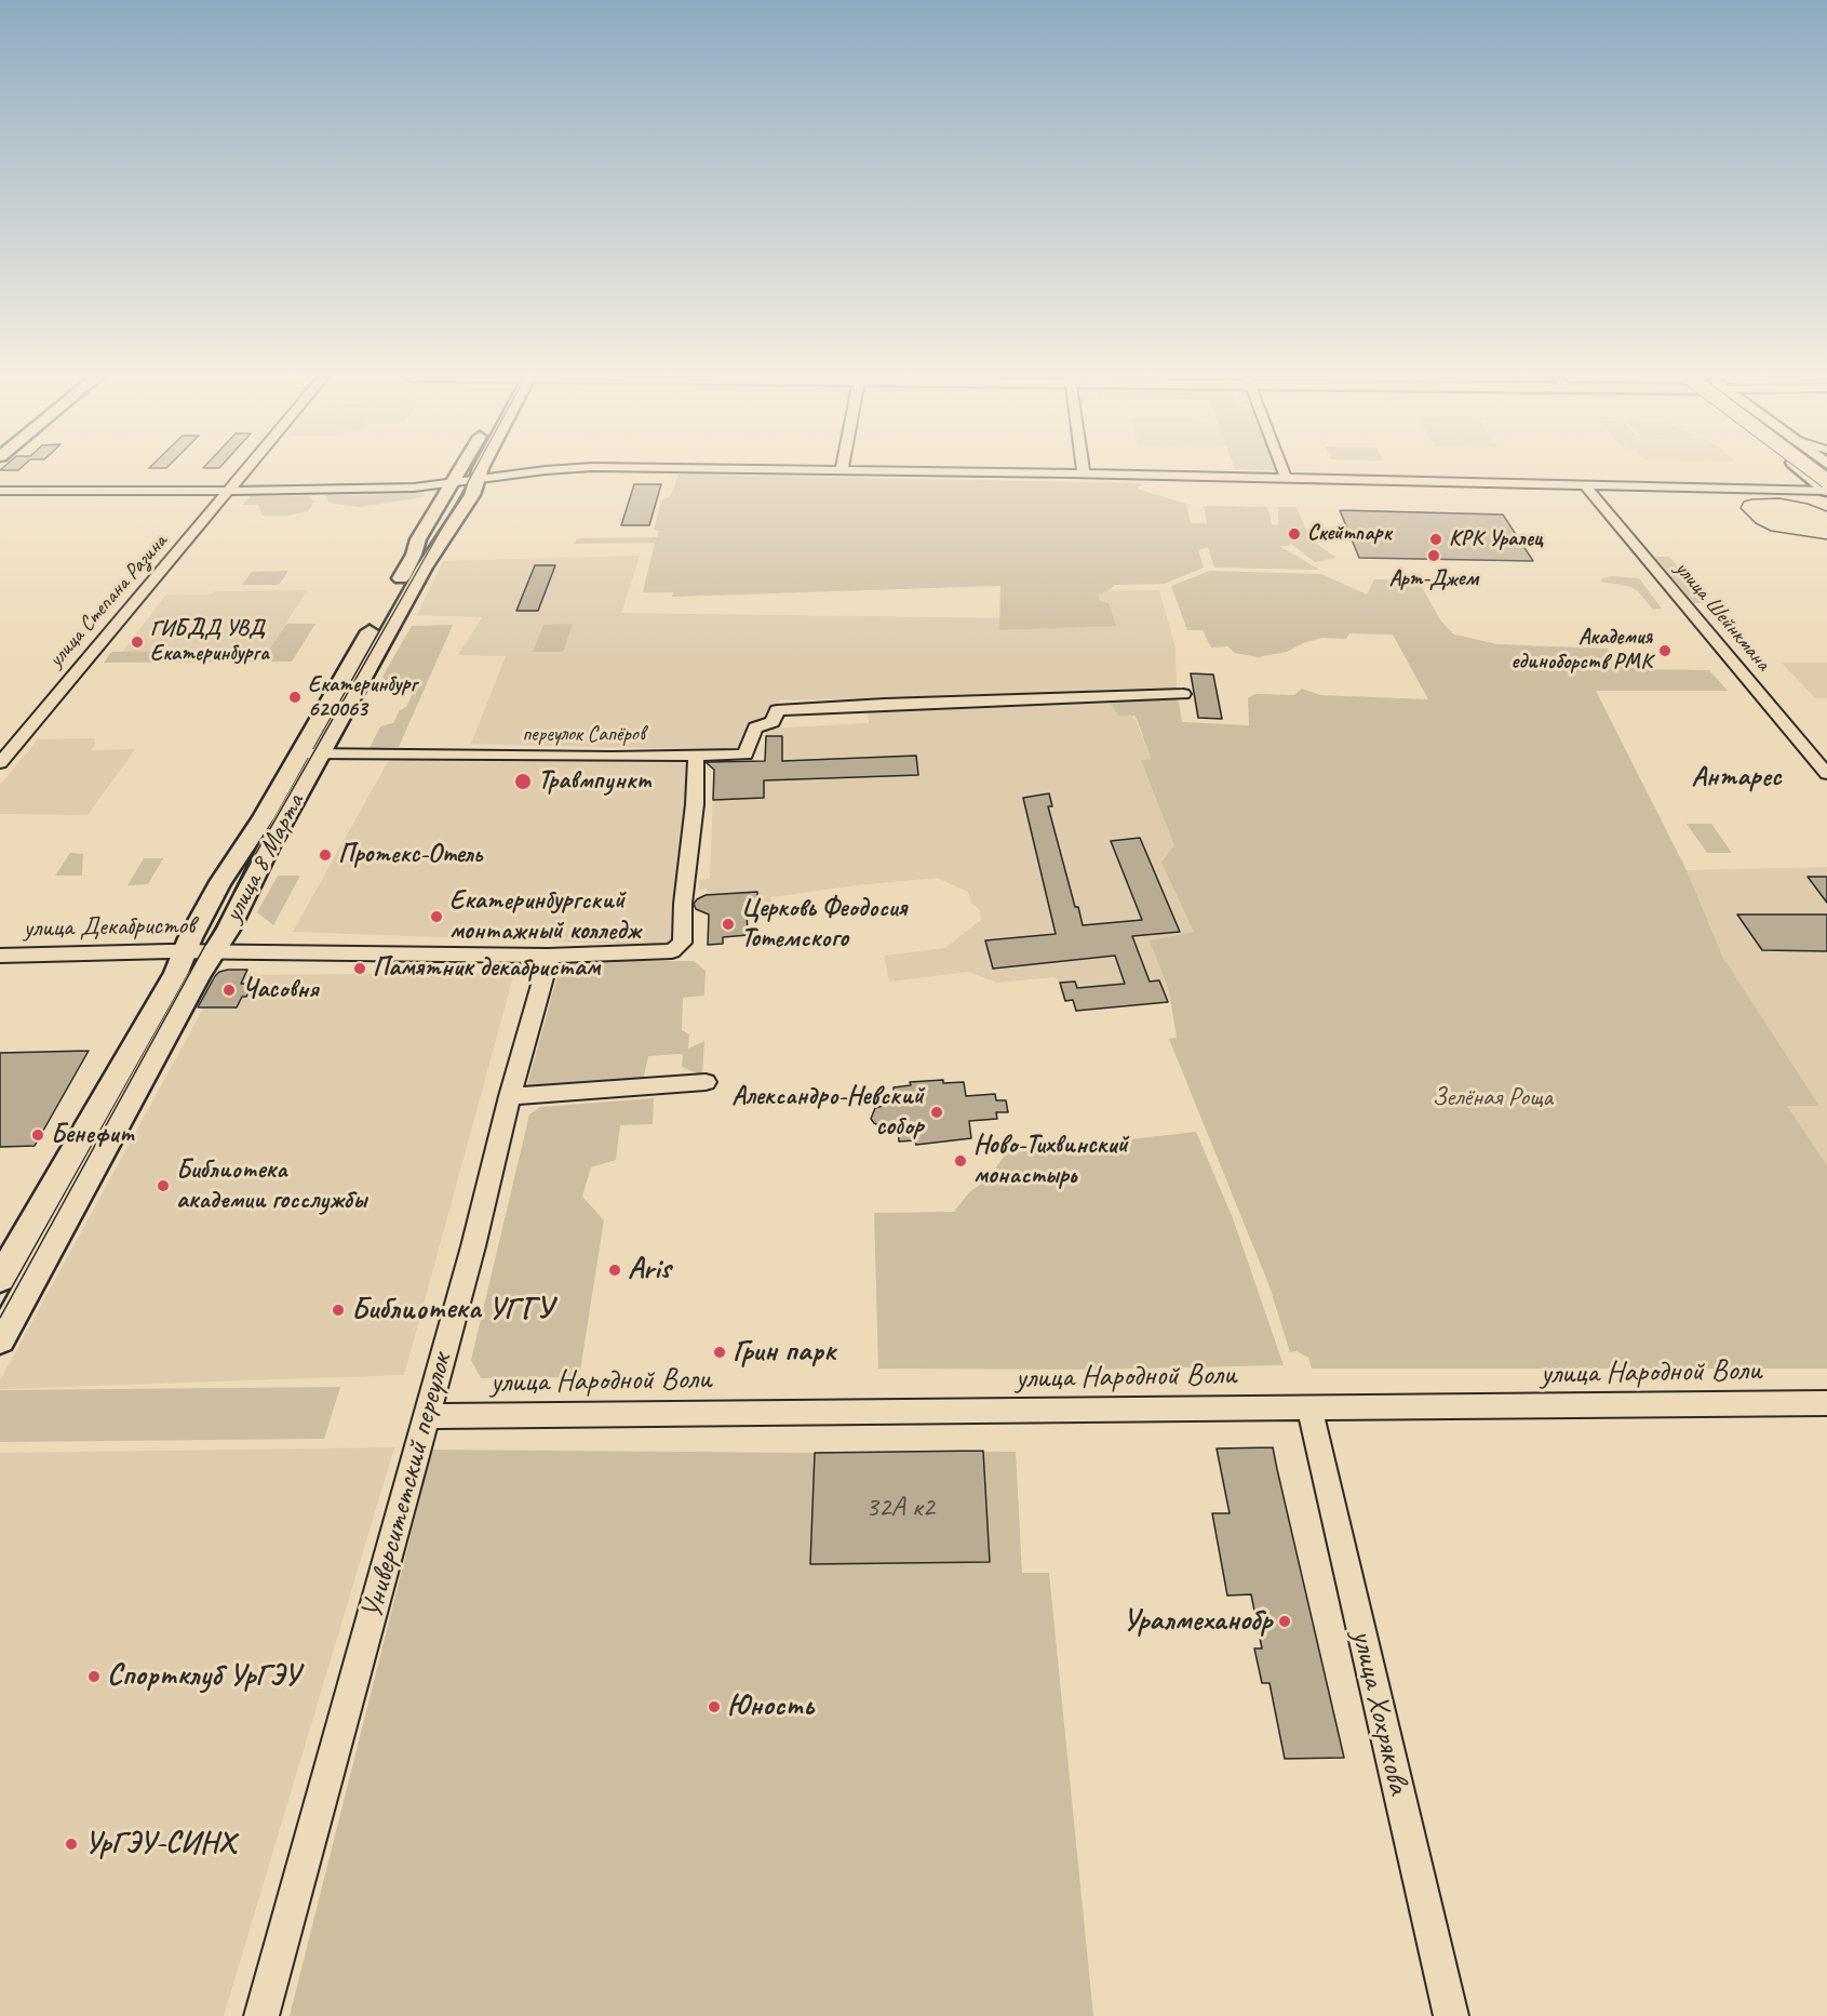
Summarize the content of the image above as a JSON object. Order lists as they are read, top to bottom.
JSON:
{
  "streets": {
    "main road": ["улица 8 Марта"],
    "street": [
      "улица Степана Разина",
      "улица Шейнкмана",
      "переулок Сапёров",
      "улица Декабристов",
      "улица Народной Воли",
      "Университетский переулок",
      "улица Хохрякова"
    ]
  },
  "crossings": [
    ["переулок Сапёров", "улица 8 Марта"],
    ["переулок Сапёров", "улица Декабристов"],
    ["улица 8 Марта", "улица Декабристов"],
    ["улица Декабристов", "Университетский переулок"],
    ["улица Народной Воли", "Университетский переулок"],
    ["улица Народной Воли", "улица Хохрякова"]
  ],
  "districts": ["Антарес"],
  "parks": ["Зелёная Роща"],
  "places": [
    "Скейтпарк",
    "КРК Уралец",
    "Арт-Джем",
    "ГИБДД УВД Екатеринбурга",
    "Академия единоборств РМК",
    "Екатеринбург 620063",
    "Травмпункт",
    "Протекс-Отель",
    "Екатеринбургский монтажный колледж",
    "Церковь Феодосия Тотемского",
    "Памятник декабристам",
    "Часовня",
    "Александро-Невский собор",
    "Бенефит",
    "Ново-Тихвинский монастырь",
    "Библиотека академии госслужбы",
    "Aris",
    "Библиотека УГГУ",
    "Грин парк",
    "Уралмеханобр",
    "Спортклуб УрГЭУ",
    "Юность",
    "УрГЭУ-СИНХ"
  ],
  "house_numbers": ["32А к2"]
}
